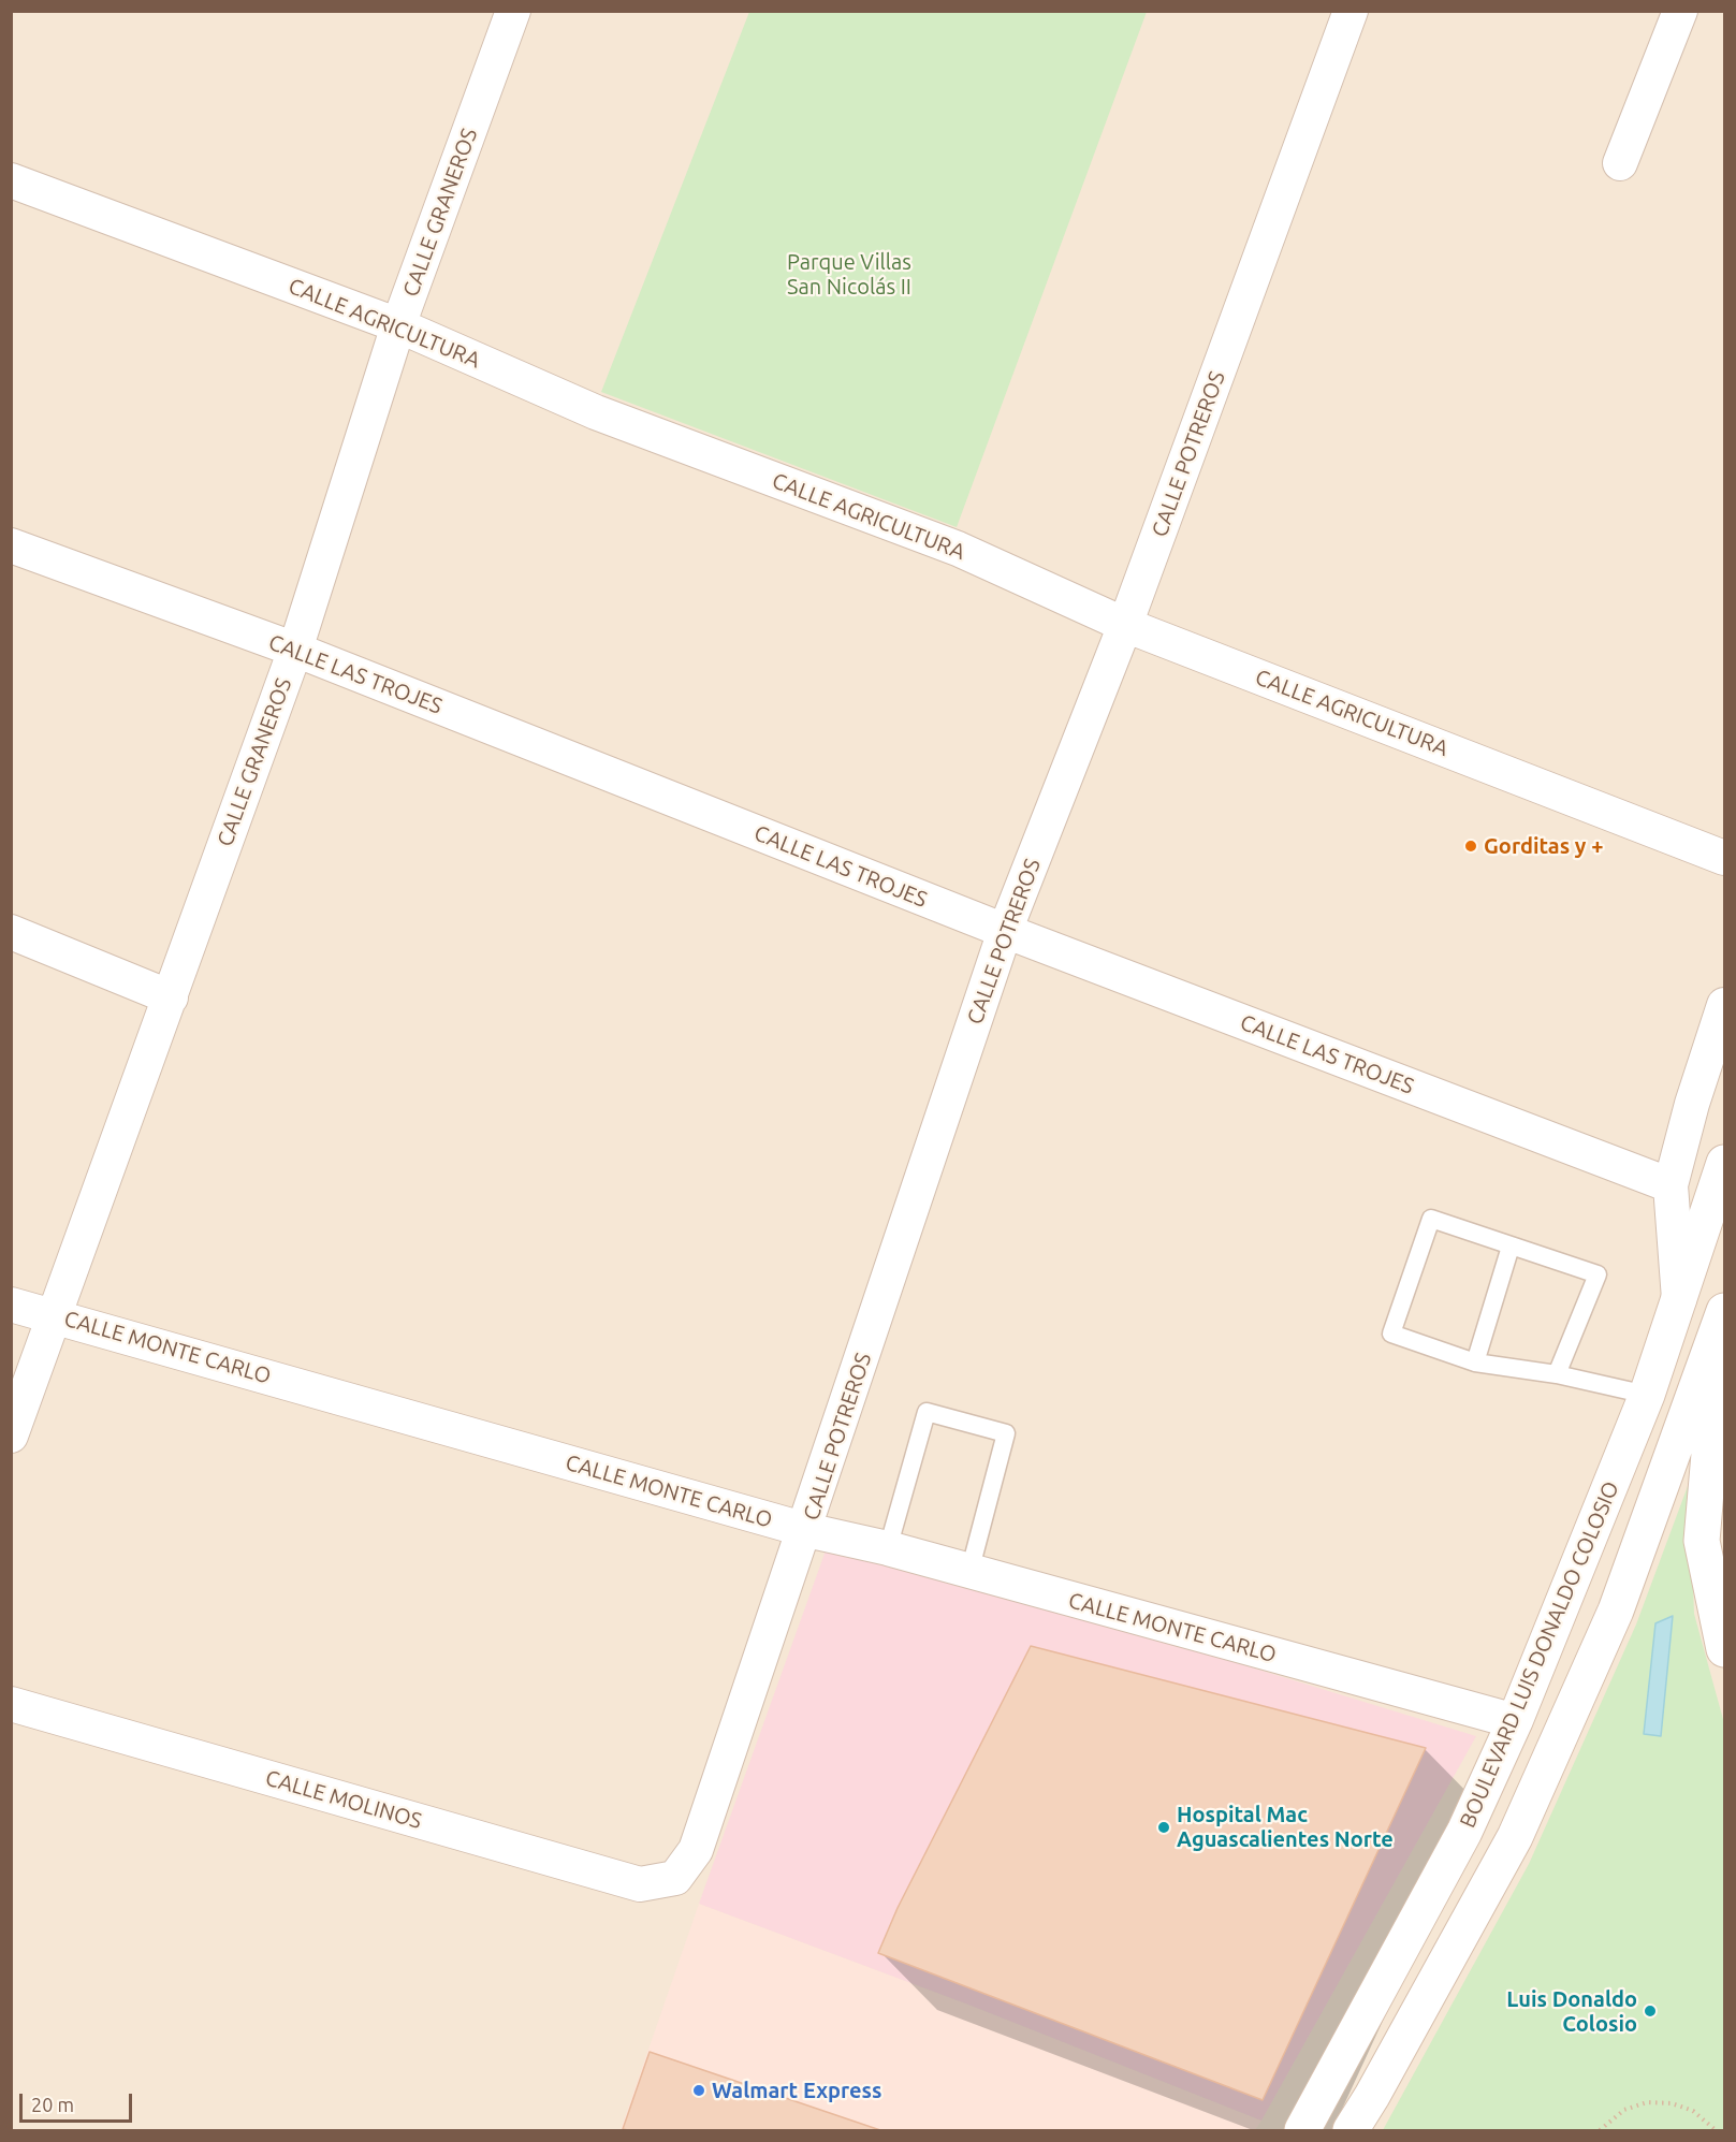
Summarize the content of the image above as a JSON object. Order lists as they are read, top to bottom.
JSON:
{
  "streets": {
    "main road": ["BOULEVARD LUIS DONALDO COLOSIO"],
    "street": [
      "CALLE GRANEROS",
      "CALLE AGRICULTURA",
      "CALLE POTREROS",
      "CALLE LAS TROJES",
      "CALLE MONTE CARLO",
      "CALLE MOLINOS"
    ]
  },
  "crossings": [
    ["CALLE GRANEROS", "CALLE AGRICULTURA"],
    ["CALLE GRANEROS", "CALLE LAS TROJES"],
    ["CALLE GRANEROS", "CALLE MONTE CARLO"],
    ["CALLE AGRICULTURA", "CALLE POTREROS"],
    ["CALLE POTREROS", "CALLE LAS TROJES"],
    ["CALLE POTREROS", "CALLE MONTE CARLO"],
    ["CALLE POTREROS", "CALLE MOLINOS"],
    ["CALLE LAS TROJES", "BOULEVARD LUIS DONALDO COLOSIO"],
    ["CALLE MONTE CARLO", "BOULEVARD LUIS DONALDO COLOSIO"]
  ],
  "parks": ["Parque Villas San Nicolás II"],
  "places": [
    "Gorditas y +",
    "Hospital Mac Aguascalientes Norte",
    "Luis Donaldo Colosio",
    "Walmart Express"
  ],
  "scale_bar": "20 m"
}
